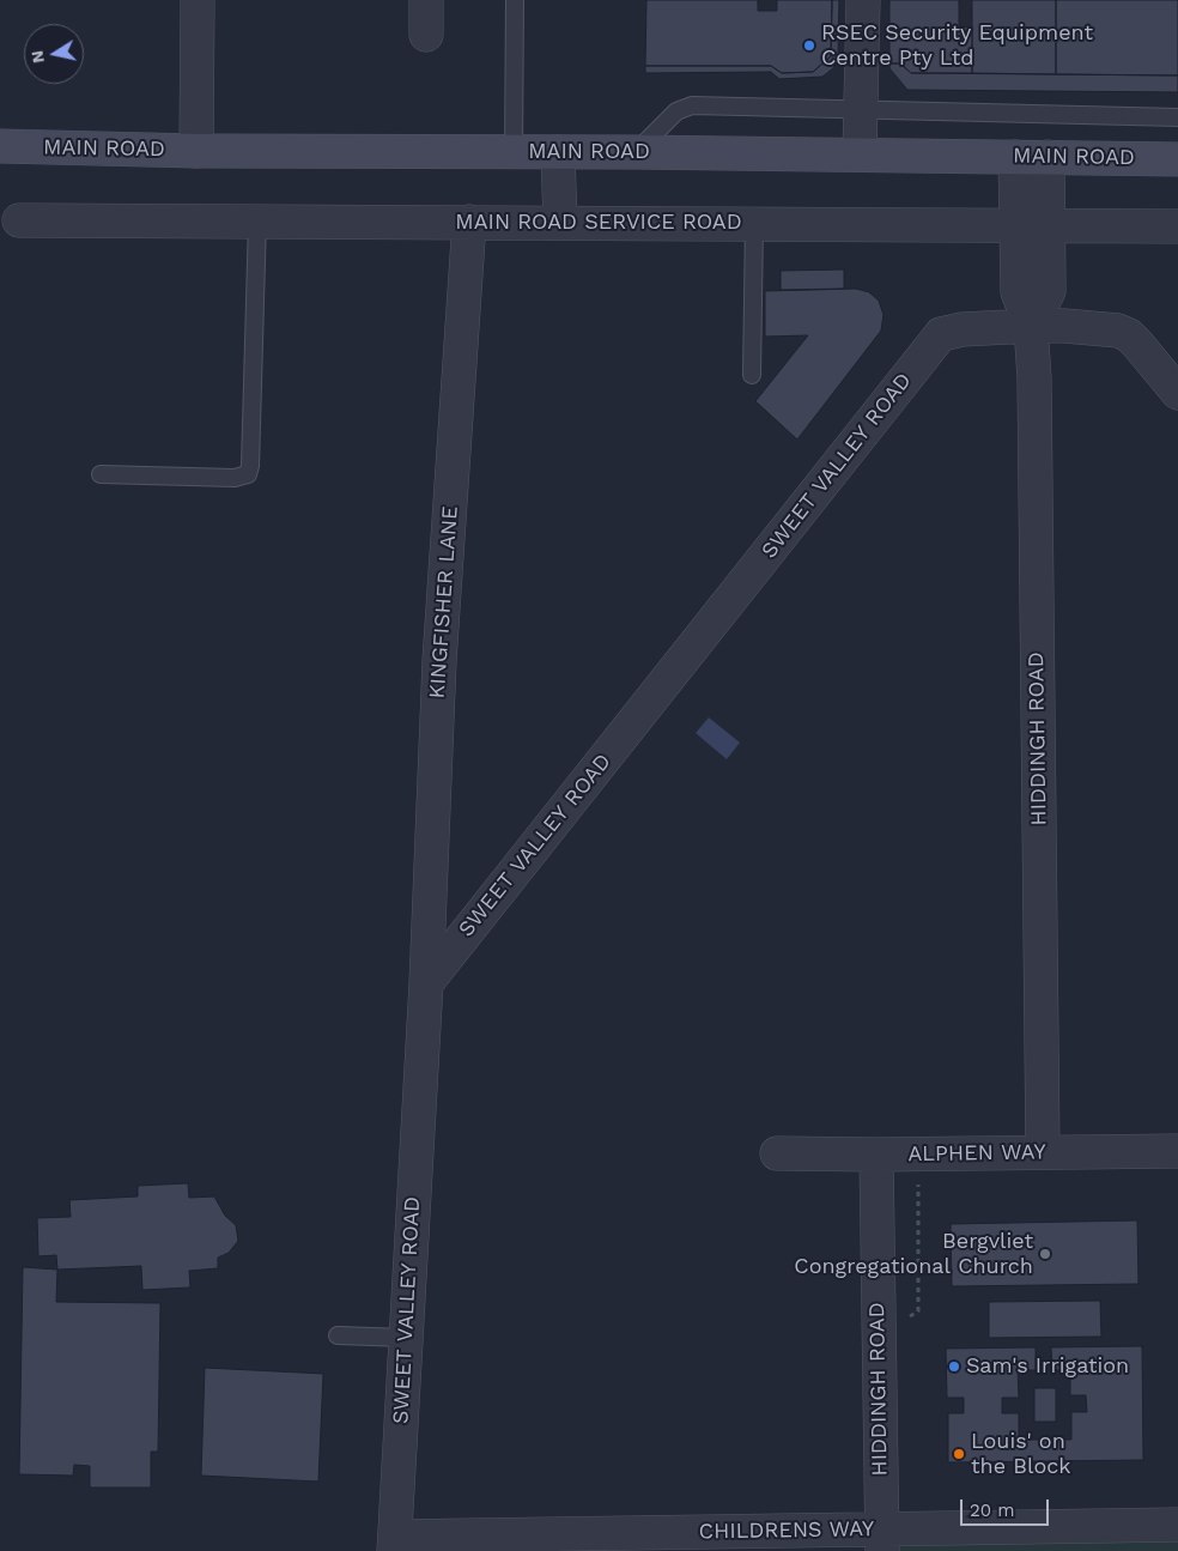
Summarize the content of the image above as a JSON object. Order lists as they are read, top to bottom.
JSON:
{
  "streets": {
    "main road": ["MAIN ROAD"],
    "street": [
      "MAIN ROAD SERVICE ROAD",
      "SWEET VALLEY ROAD",
      "KINGFISHER LANE",
      "HIDDINGH ROAD",
      "ALPHEN WAY",
      "CHILDRENS WAY"
    ]
  },
  "crossings": [
    ["MAIN ROAD SERVICE ROAD", "KINGFISHER LANE"],
    ["SWEET VALLEY ROAD", "KINGFISHER LANE"],
    ["SWEET VALLEY ROAD", "HIDDINGH ROAD"],
    ["SWEET VALLEY ROAD", "CHILDRENS WAY"],
    ["HIDDINGH ROAD", "ALPHEN WAY"],
    ["HIDDINGH ROAD", "CHILDRENS WAY"]
  ],
  "places": [
    "RSEC Security Equipment Centre Pty Ltd",
    "Bergvliet Congregational Church",
    "Sam's Irrigation",
    "Louis' on the Block"
  ],
  "scale_bar": "20 m",
  "north": "left"
}
